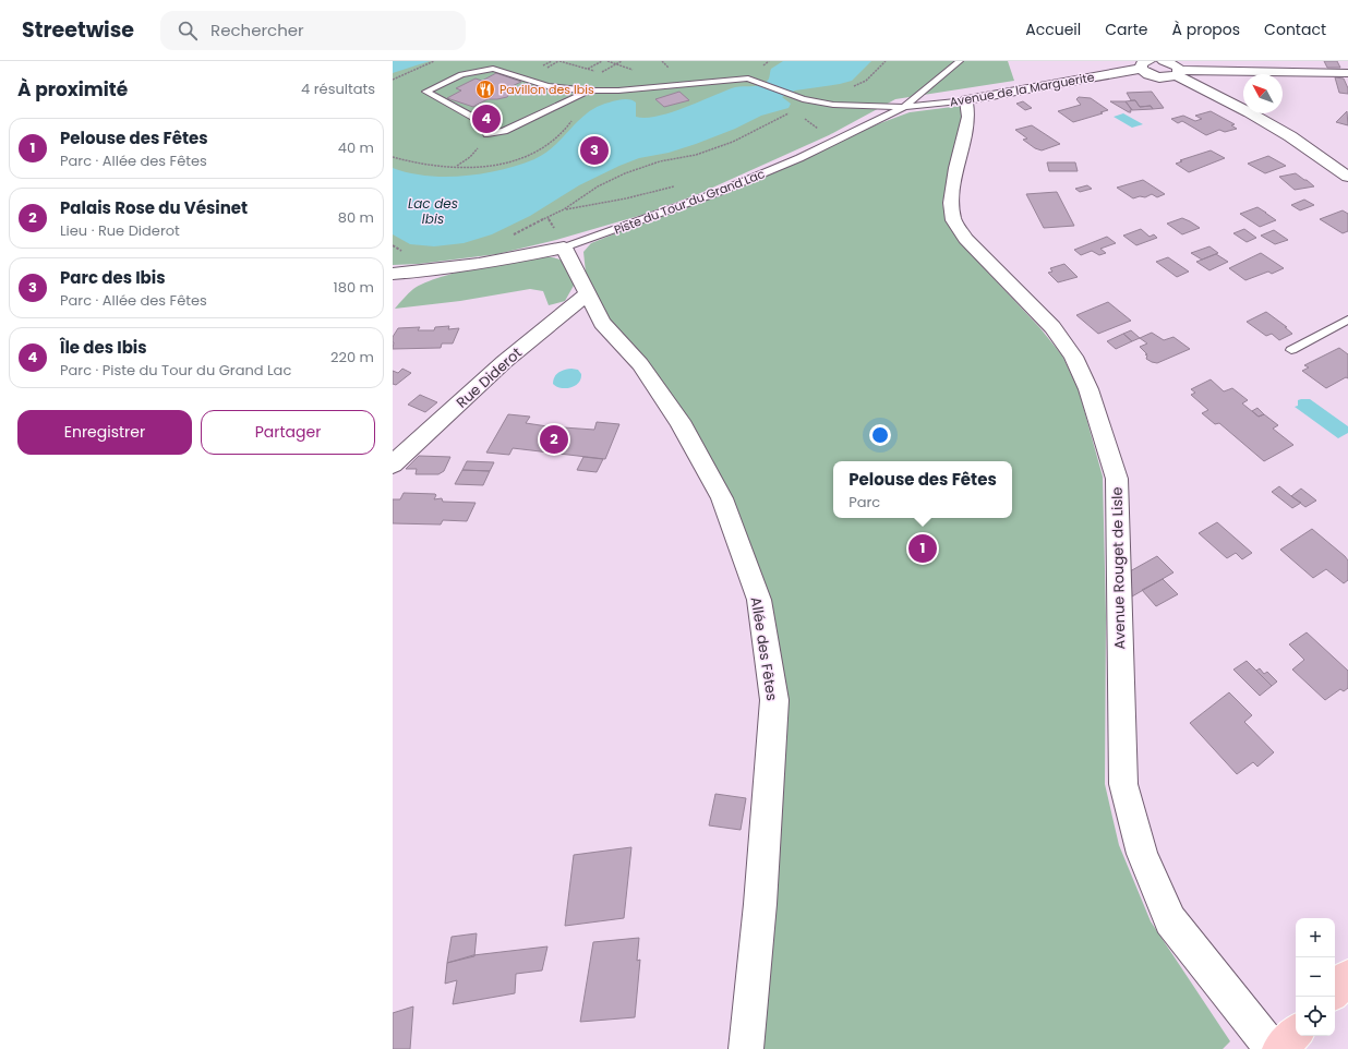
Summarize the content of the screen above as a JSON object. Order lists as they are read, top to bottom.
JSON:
{
  "streets": {
    "street": [
      "Avenue de la Marguerite",
      "Piste du Tour du Grand Lac",
      "Rue Diderot",
      "Avenue Rouget de Lisle",
      "Allée des Fêtes"
    ]
  },
  "crossings": [
    ["Avenue de la Marguerite", "Piste du Tour du Grand Lac"],
    ["Avenue de la Marguerite", "Avenue Rouget de Lisle"],
    ["Piste du Tour du Grand Lac", "Allée des Fêtes"],
    ["Rue Diderot", "Allée des Fêtes"]
  ],
  "water": ["Lac des Ibis"],
  "places": {
    "restaurant": ["Pavillon des Ibis"]
  },
  "north": "top left",
  "page": {
    "header": "Streetwise",
    "search": "Rechercher",
    "nav": [
      "Accueil",
      "Carte",
      "À propos",
      "Contact"
    ],
    "heading": ["À proximité", "4 résultats"],
    "pins": [
      "4",
      "3",
      "2",
      "1"
    ],
    "list": [
      {
        "mark": "1",
        "name": "Pelouse des Fêtes",
        "note": "Parc · Allée des Fêtes",
        "value": "40 m"
      },
      {
        "mark": "2",
        "name": "Palais Rose du Vésinet",
        "note": "Lieu · Rue Diderot",
        "value": "80 m"
      },
      {
        "mark": "3",
        "name": "Parc des Ibis",
        "note": "Parc · Allée des Fêtes",
        "value": "180 m"
      },
      {
        "mark": "4",
        "name": "Île des Ibis",
        "note": "Parc · Piste du Tour du Grand Lac",
        "value": "220 m"
      }
    ],
    "buttons": ["Enregistrer", "Partager"],
    "popup": ["Pelouse des Fêtes", "Parc"],
    "map_buttons": ["+", "−"]
  }
}
